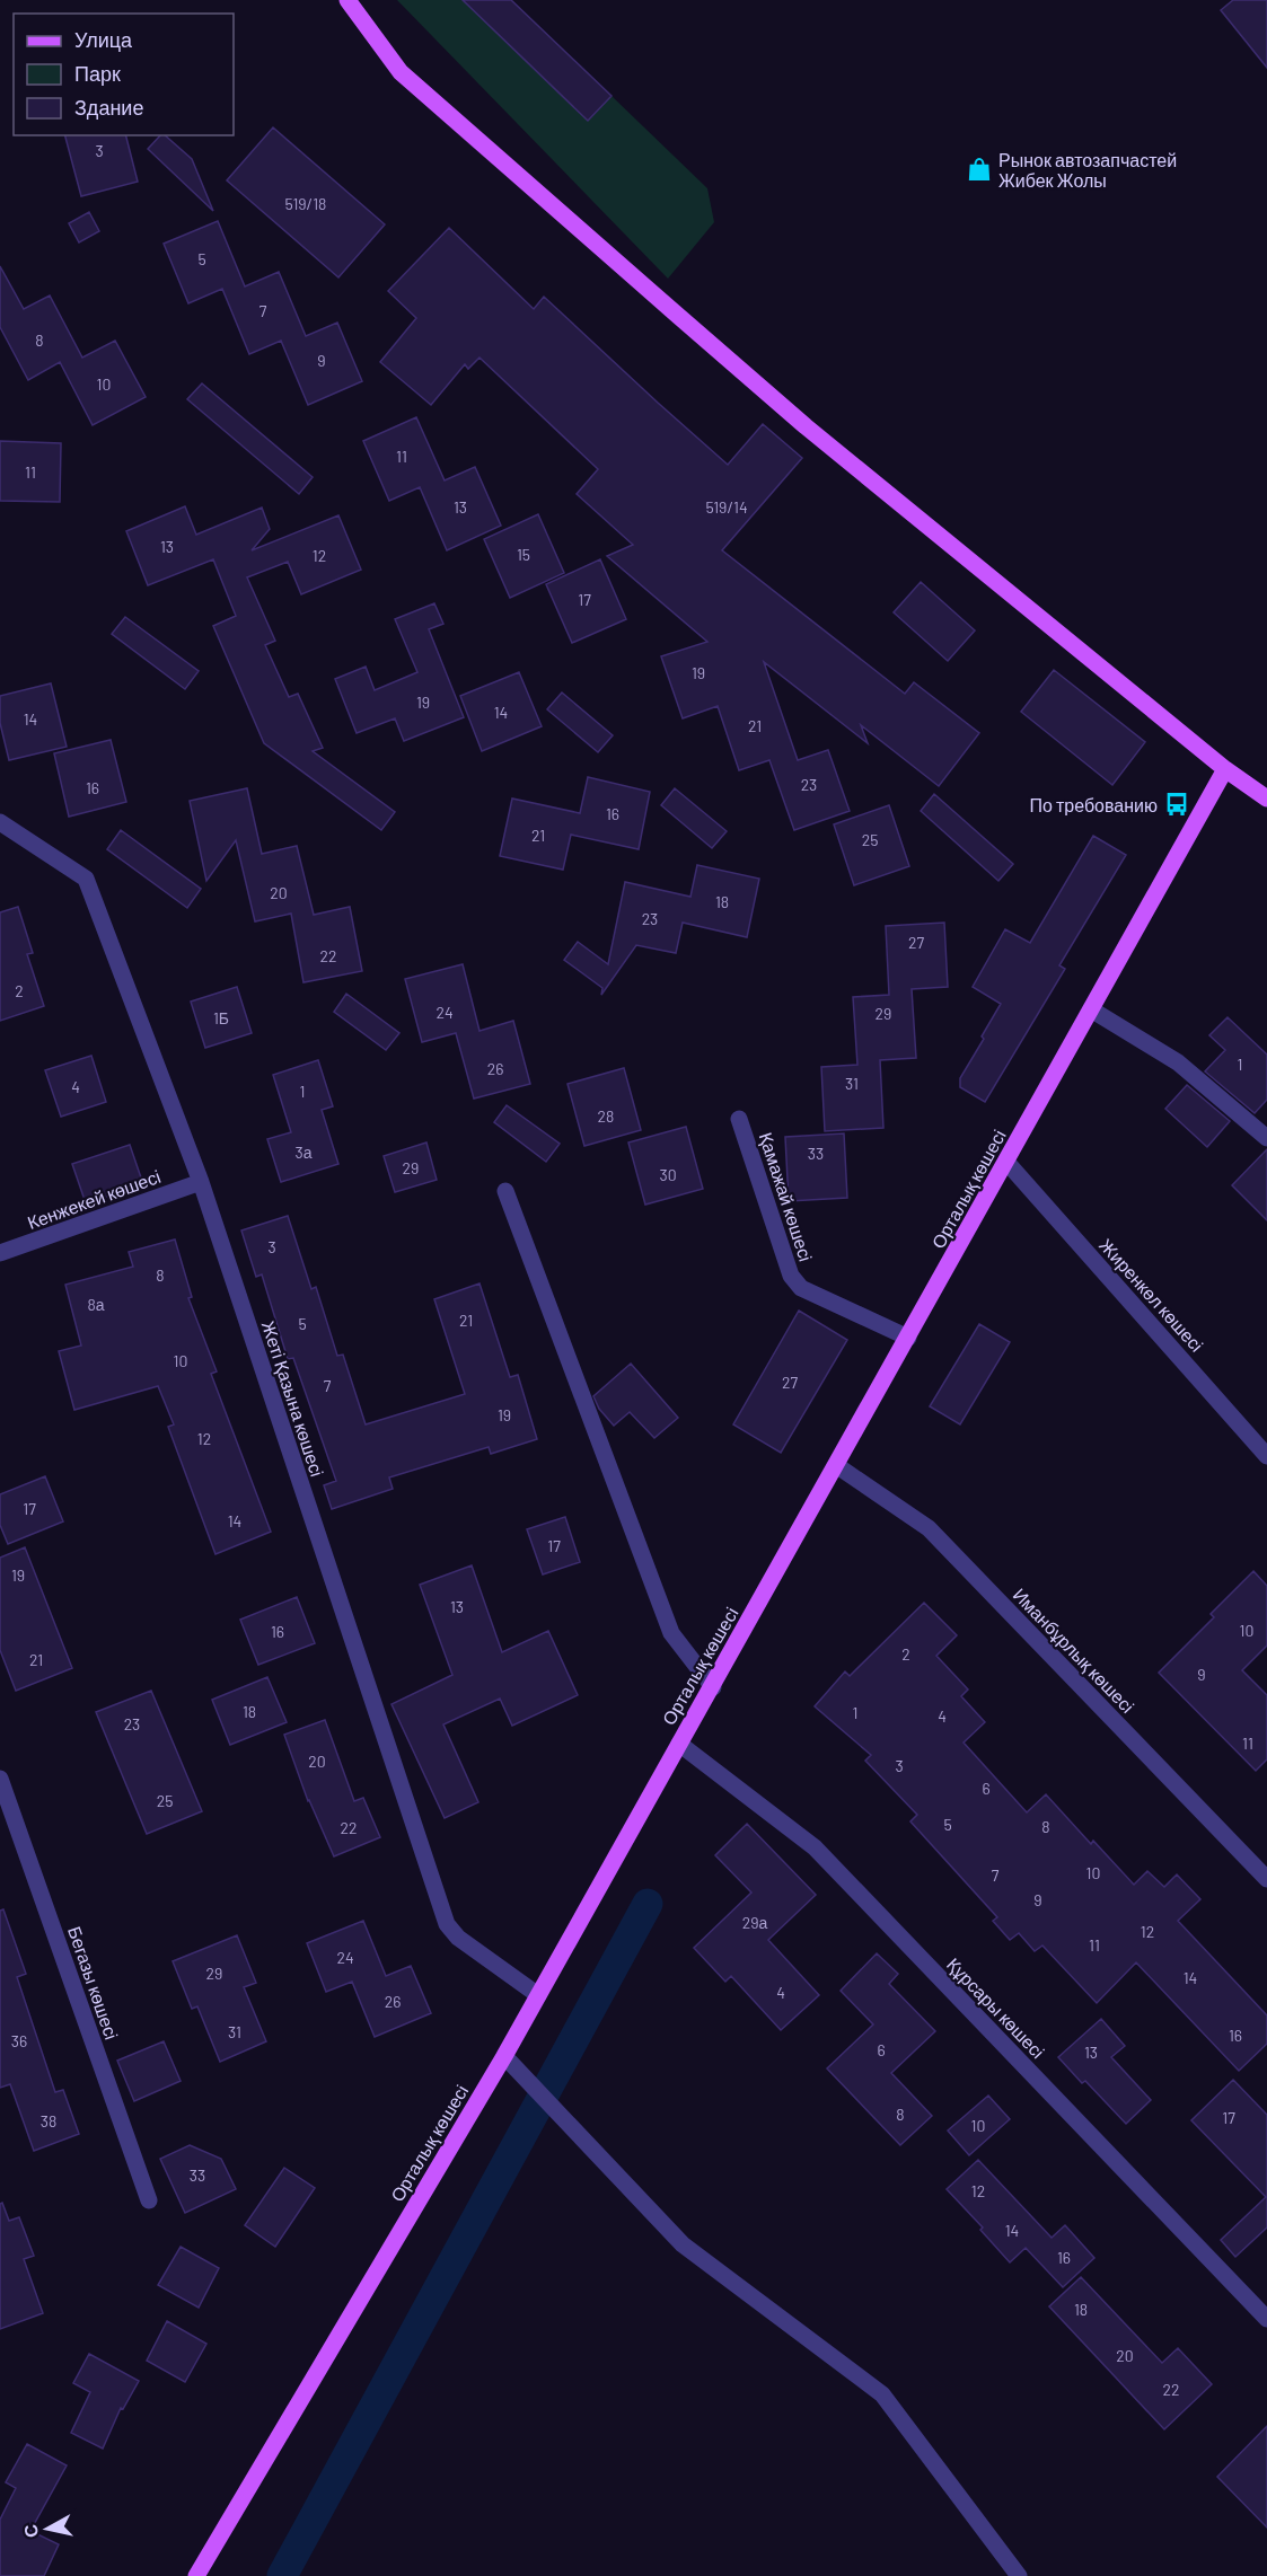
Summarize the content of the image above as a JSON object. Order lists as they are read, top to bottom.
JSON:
{
  "streets": {
    "main road": ["Орталық көшесі"],
    "street": [
      "Қамажай көшесі",
      "Кенжекей көшесі",
      "Жиренкөл көшесі",
      "Жеті Қазына көшесі",
      "Иманбұрлық көшесі",
      "Бегазы көшесі",
      "Құрсары көшесі"
    ]
  },
  "crossings": [
    ["Орталық көшесі", "Қамажай көшесі"],
    ["Орталық көшесі", "Жиренкөл көшесі"],
    ["Орталық көшесі", "Жеті Қазына көшесі"],
    ["Орталық көшесі", "Иманбұрлық көшесі"],
    ["Орталық көшесі", "Құрсары көшесі"],
    ["Кенжекей көшесі", "Жеті Қазына көшесі"]
  ],
  "places": {
    "shop": ["Рынок автозапчастей Жибек Жолы"],
    "bus stop": ["По требованию"]
  },
  "house_numbers": [
    "3",
    "519/18",
    "5",
    "7",
    "8",
    "9",
    "10",
    "11",
    "11",
    "13",
    "519/14",
    "13",
    "15",
    "12",
    "17",
    "19",
    "19",
    "14",
    "14",
    "21",
    "23",
    "16",
    "16",
    "21",
    "25",
    "20",
    "18",
    "23",
    "27",
    "22",
    "2",
    "24",
    "29",
    "1Б",
    "1",
    "26",
    "31",
    "4",
    "1",
    "28",
    "3а",
    "33",
    "29",
    "30",
    "3",
    "8",
    "8а",
    "21",
    "5",
    "10",
    "27",
    "7",
    "19",
    "12",
    "17",
    "14",
    "17",
    "19",
    "13",
    "10",
    "16",
    "2",
    "21",
    "9",
    "18",
    "1",
    "4",
    "23",
    "11",
    "20",
    "3",
    "6",
    "25",
    "5",
    "8",
    "22",
    "10",
    "7",
    "9",
    "29а",
    "12",
    "11",
    "24",
    "29",
    "14",
    "4",
    "26",
    "31",
    "16",
    "36",
    "6",
    "13",
    "8",
    "17",
    "38",
    "10",
    "33",
    "12",
    "14",
    "16",
    "18",
    "20",
    "22"
  ],
  "legend": ["Улица", "Парк", "Здание"],
  "north": "left"
}
